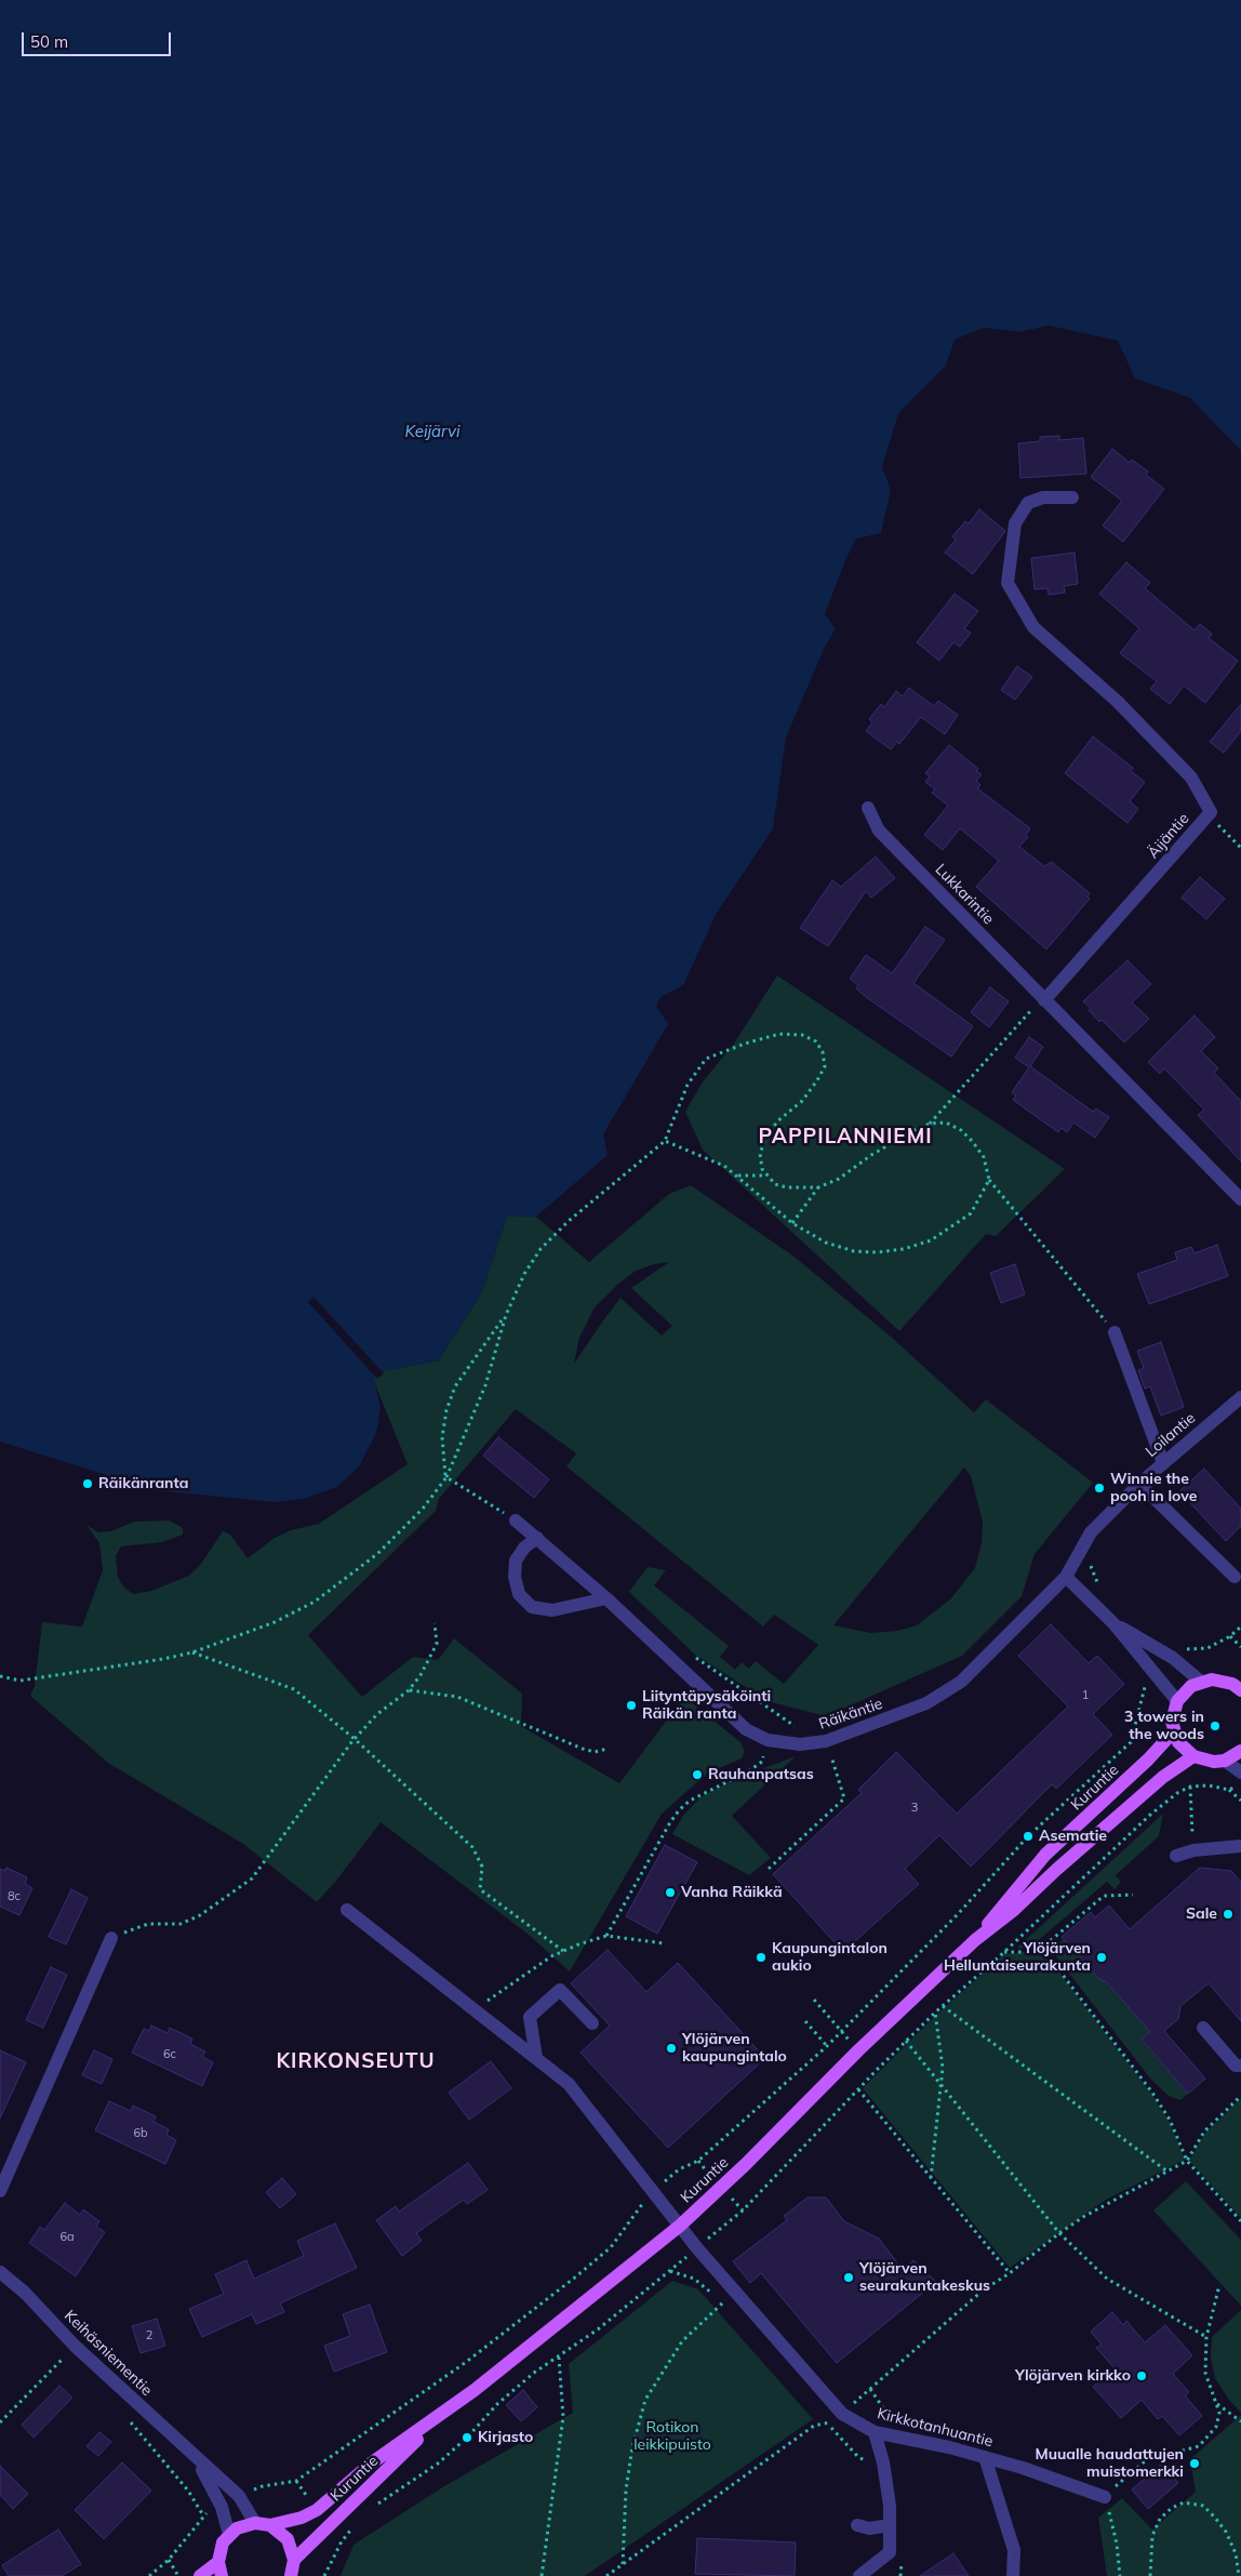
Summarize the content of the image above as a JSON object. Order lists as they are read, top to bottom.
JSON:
{
  "streets": {
    "main road": ["Kuruntie"],
    "street": [
      "Äijäntie",
      "Lukkarintie",
      "Loilantie",
      "Räikäntie",
      "Keihäsniementie",
      "Kirkkotanhuantie"
    ]
  },
  "crossings": [
    ["Äijäntie", "Lukkarintie"],
    ["Loilantie", "Räikäntie"],
    ["Kuruntie", "Kirkkotanhuantie"]
  ],
  "districts": ["PAPPILANNIEMI", "KIRKONSEUTU"],
  "water": ["Keijärvi"],
  "parks": ["Rotikon leikkipuisto"],
  "places": [
    "Räikänranta",
    "Winnie the pooh in love",
    "Liityntäpysäköinti Räikän ranta",
    "3 towers in the woods",
    "Rauhanpatsas",
    "Asematie",
    "Vanha Räikkä",
    "Sale",
    "Kaupungintalon aukio",
    "Ylöjärven Helluntaiseurakunta",
    "Ylöjärven kaupungintalo",
    "Ylöjärven seurakuntakeskus",
    "Ylöjärven kirkko",
    "Kirjasto",
    "Muualle haudattujen muistomerkki"
  ],
  "house_numbers": [
    "1",
    "3",
    "8c",
    "6c",
    "6b",
    "6a",
    "2"
  ],
  "scale_bar": "50 m"
}
